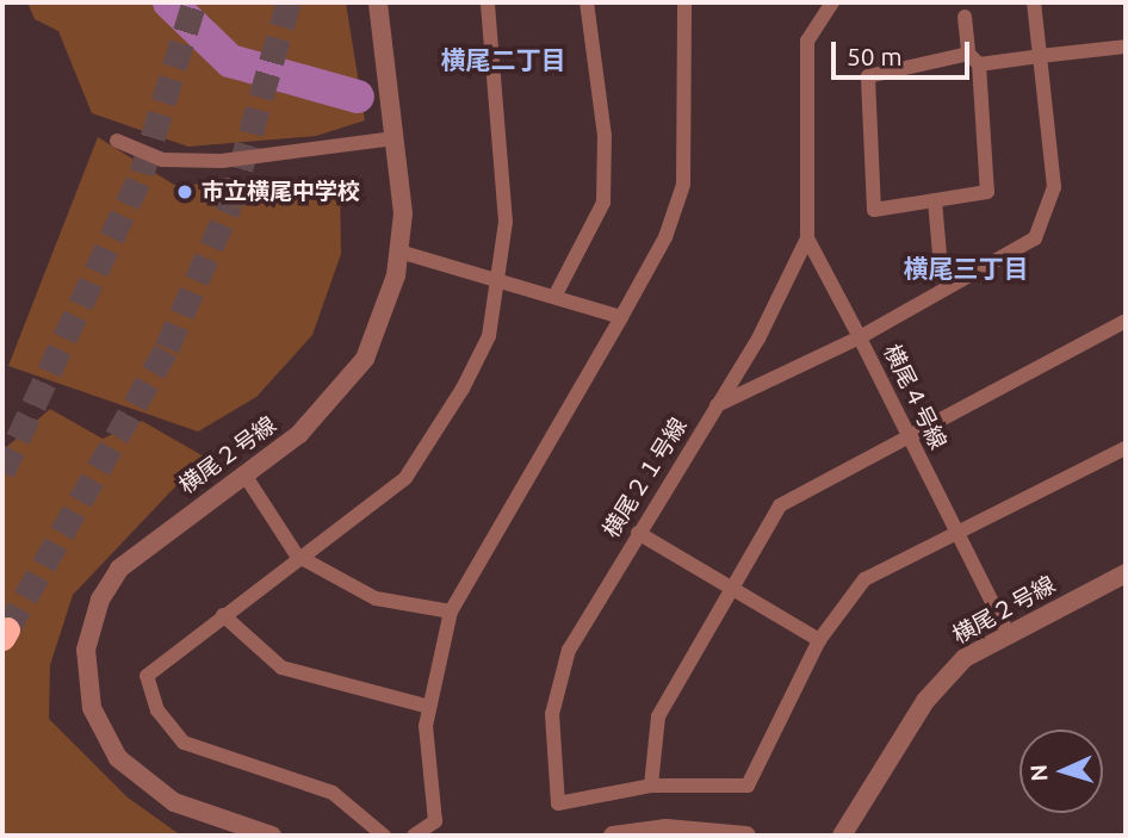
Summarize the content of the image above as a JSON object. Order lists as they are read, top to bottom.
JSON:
{
  "streets": {
    "street": ["横尾４号線", "横尾２号線", "横尾２１号線"]
  },
  "crossings": [
    ["横尾４号線", "横尾２号線"]
  ],
  "districts": ["横尾二丁目", "横尾三丁目"],
  "places": ["市立横尾中学校"],
  "scale_bar": "50 m",
  "north": "left"
}
